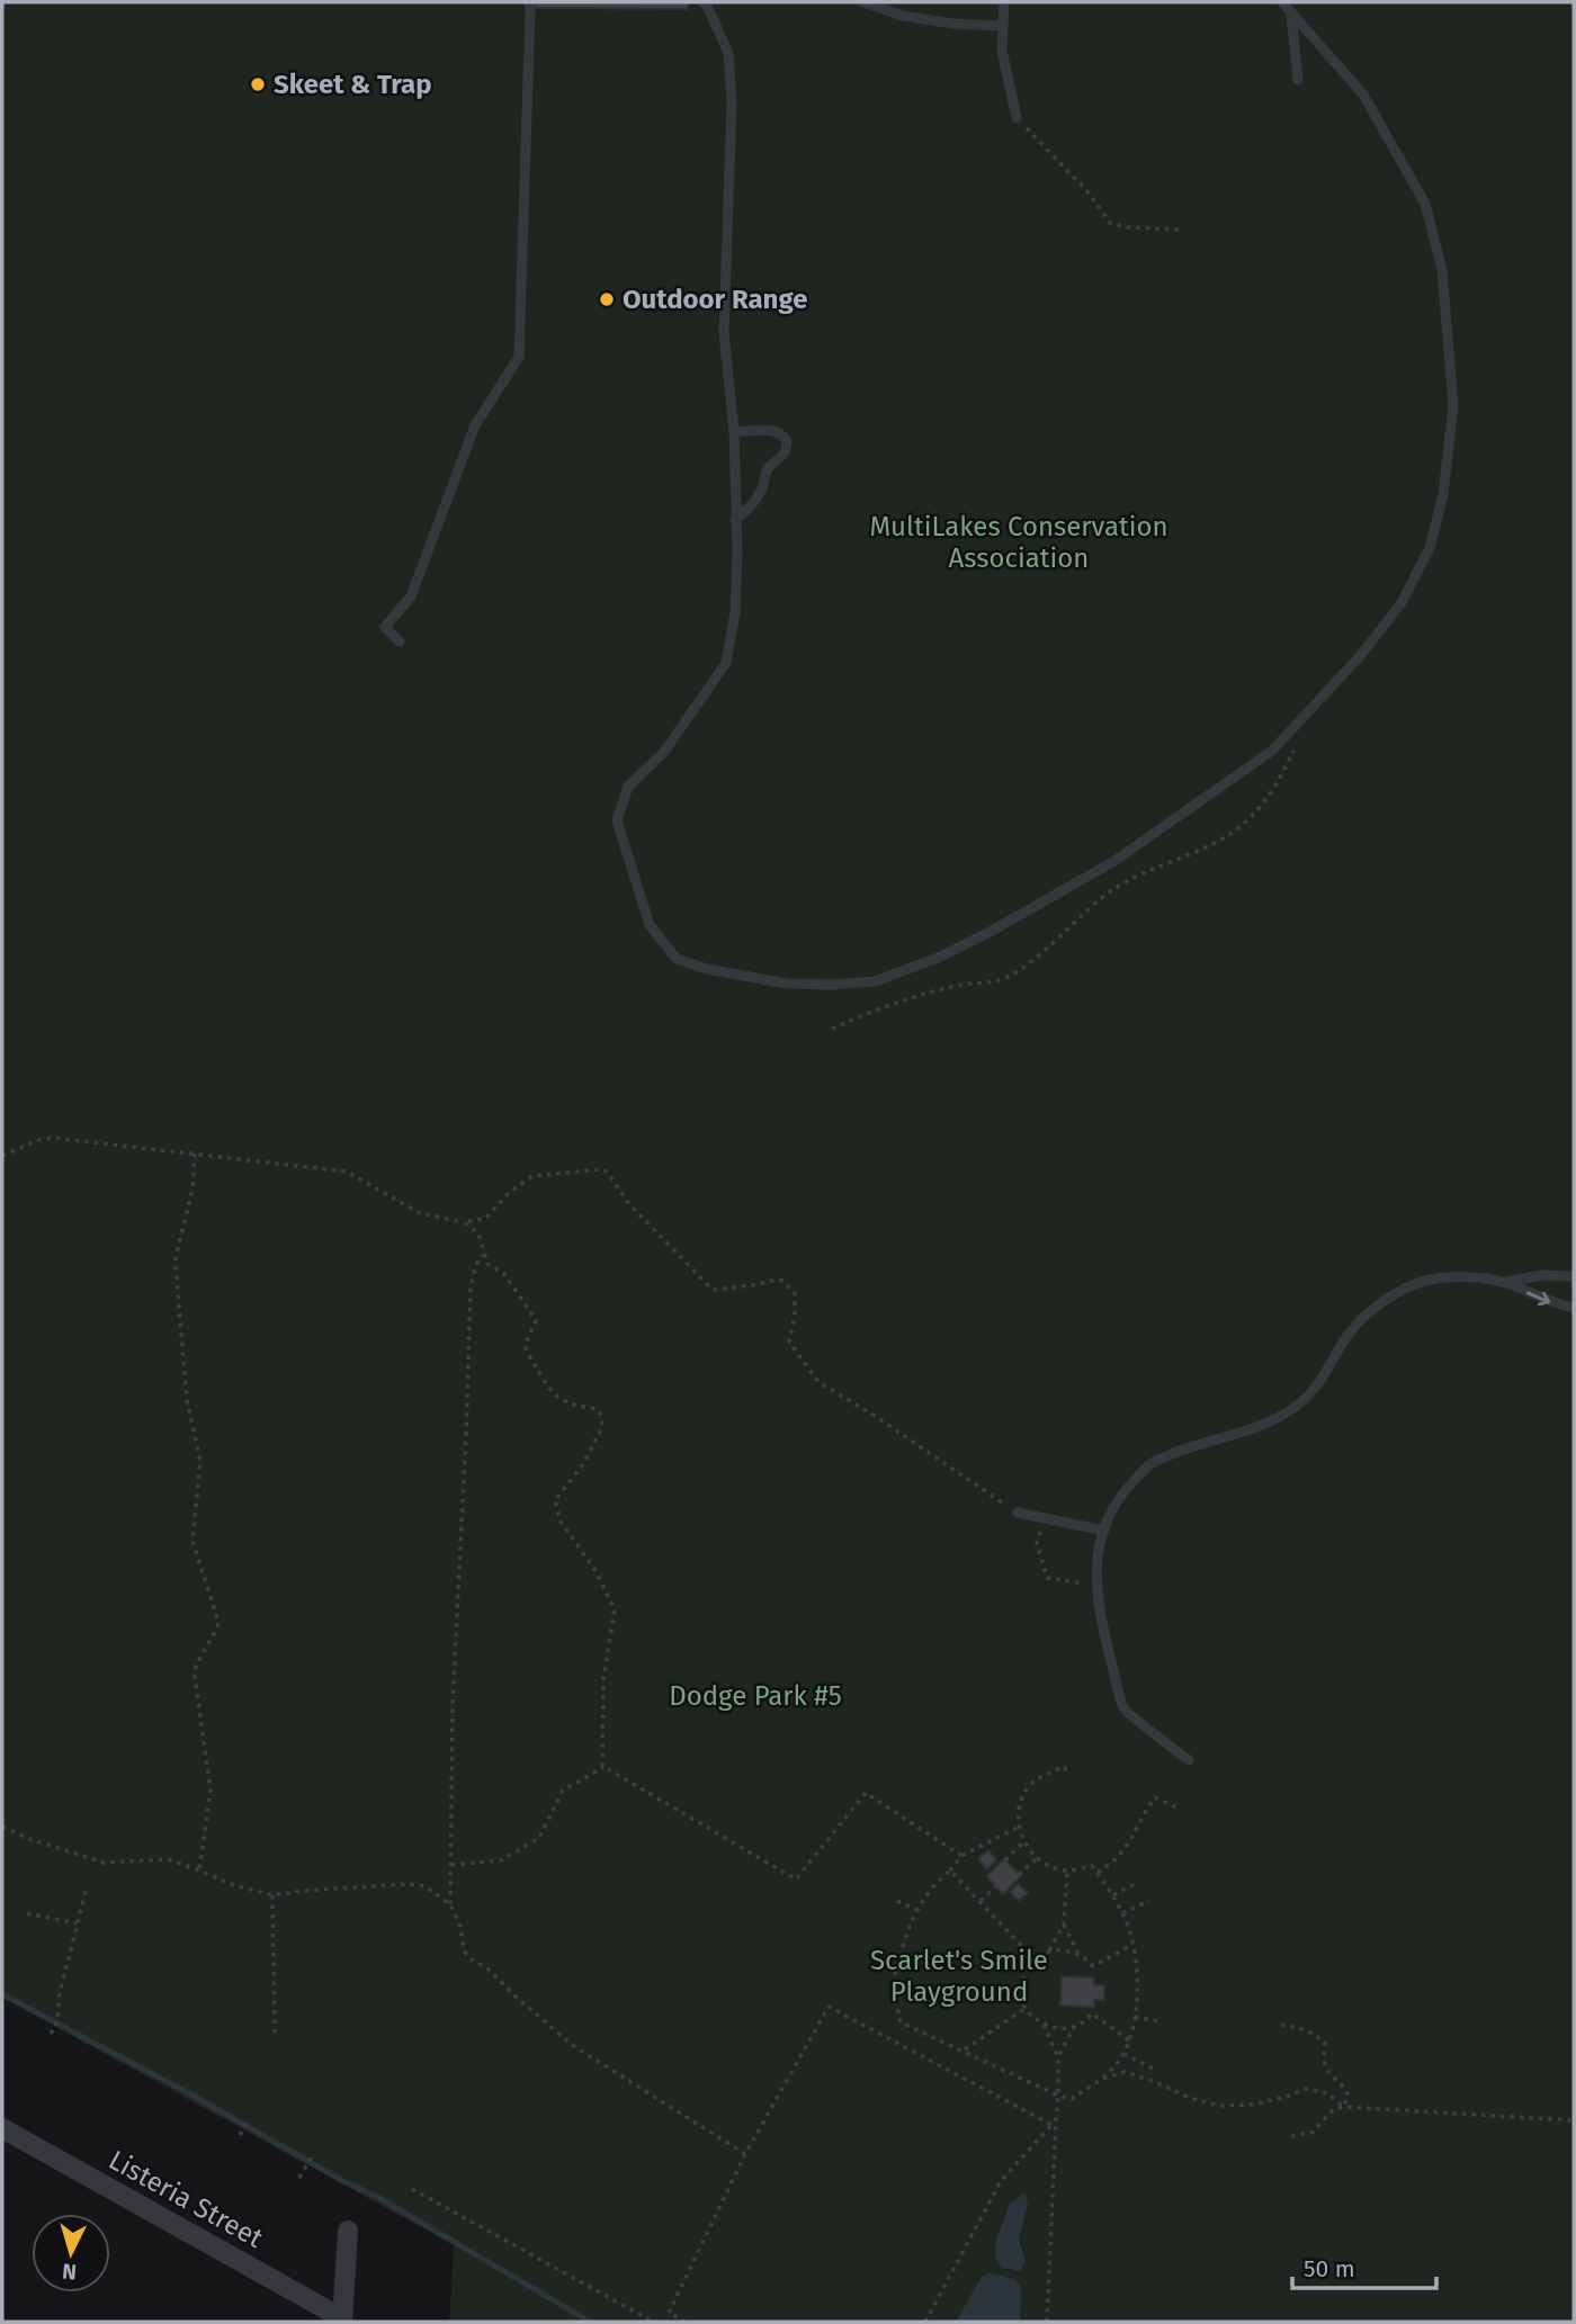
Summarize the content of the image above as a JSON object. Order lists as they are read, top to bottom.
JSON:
{
  "streets": {
    "street": ["Listeria Street"]
  },
  "parks": ["MultiLakes Conservation Association", "Dodge Park #5", "Scarlet's Smile Playground"],
  "places": ["Skeet & Trap", "Outdoor Range"],
  "scale_bar": "50 m",
  "north": "bottom"
}
